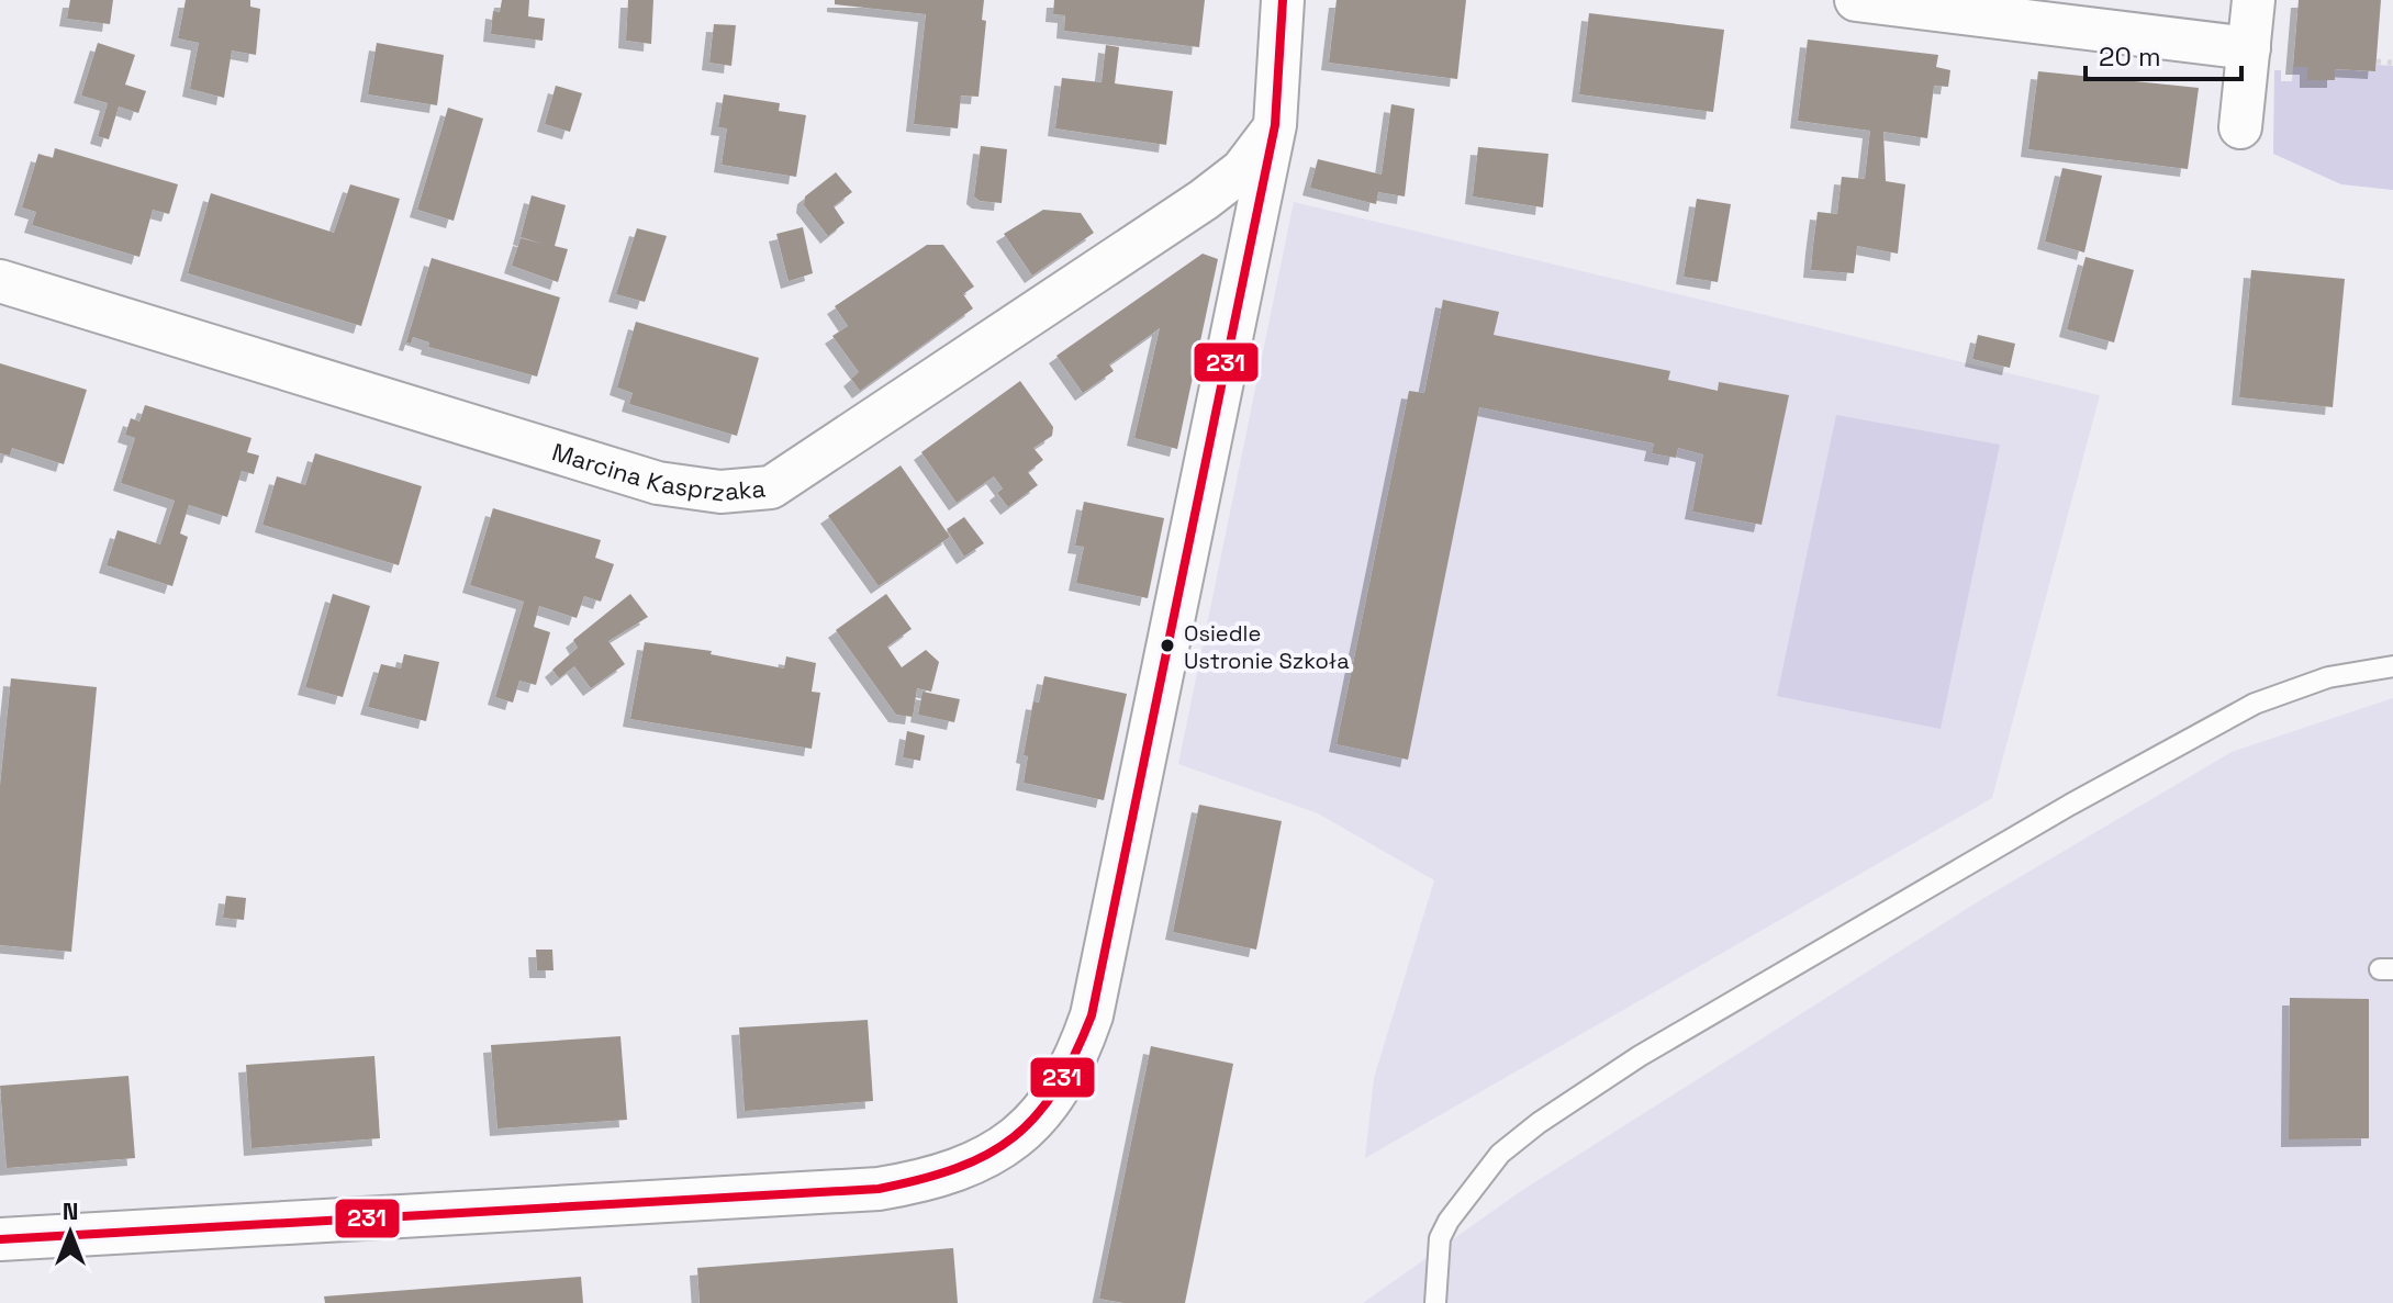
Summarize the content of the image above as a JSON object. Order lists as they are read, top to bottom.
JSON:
{
  "streets": {
    "street": ["Marcina Kasprzaka"]
  },
  "places": ["Osiedle Ustronie Szkoła"],
  "lines": ["transit line 231"],
  "scale_bar": "20 m",
  "north": "top"
}
